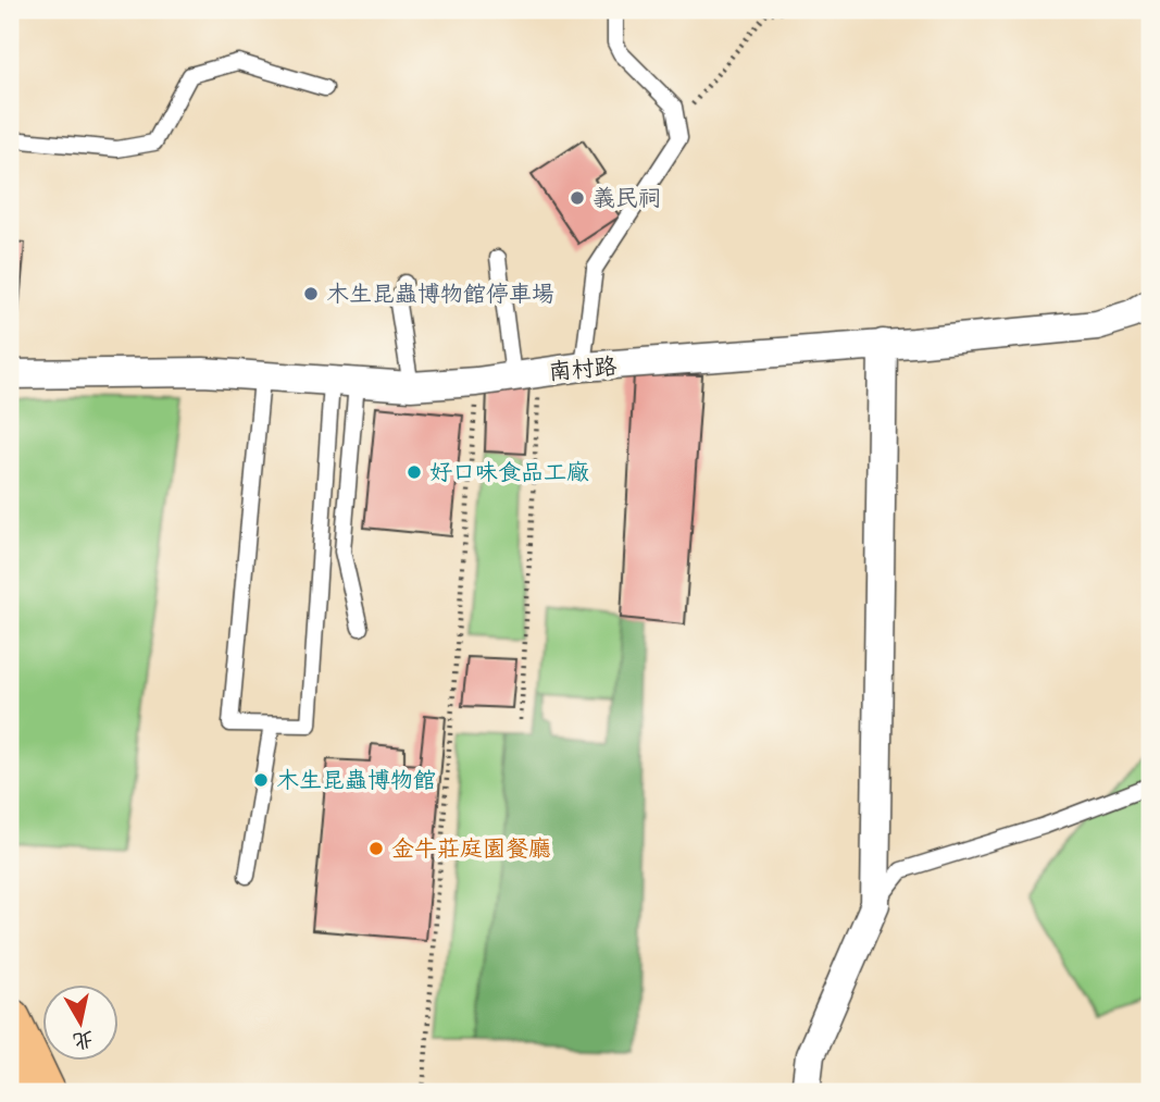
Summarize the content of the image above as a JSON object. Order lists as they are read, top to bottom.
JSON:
{
  "streets": {
    "street": ["南村路"]
  },
  "places": [
    "義民祠",
    "木生昆蟲博物館停車場",
    "好口味食品工廠",
    "木生昆蟲博物館",
    "金牛莊庭園餐廳"
  ],
  "north": "bottom"
}
